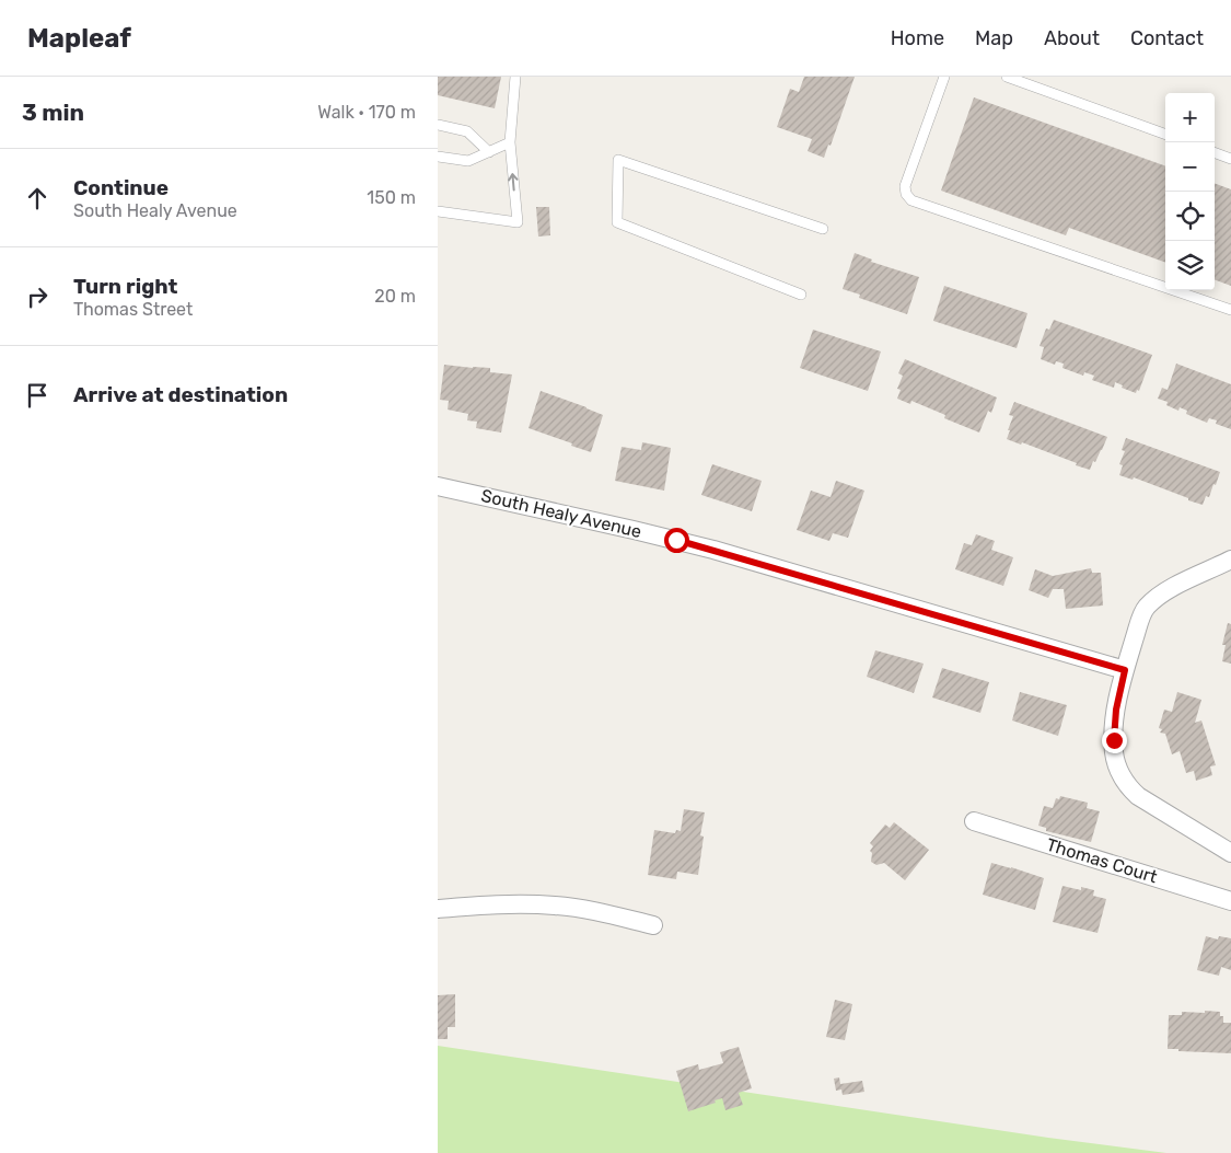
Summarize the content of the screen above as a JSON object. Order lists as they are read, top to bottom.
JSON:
{
  "streets": {
    "street": ["South Healy Avenue", "Thomas Court"]
  },
  "page": {
    "header": "Mapleaf",
    "nav": [
      "Home",
      "Map",
      "About",
      "Contact"
    ],
    "heading": ["3 min", "Walk · 170 m"],
    "map_buttons": ["+", "−"],
    "list": [
      ["Continue", "South Healy Avenue", "150 m"],
      ["Turn right", "Thomas Street", "20 m"],
      "Arrive at destination"
    ]
  }
}
